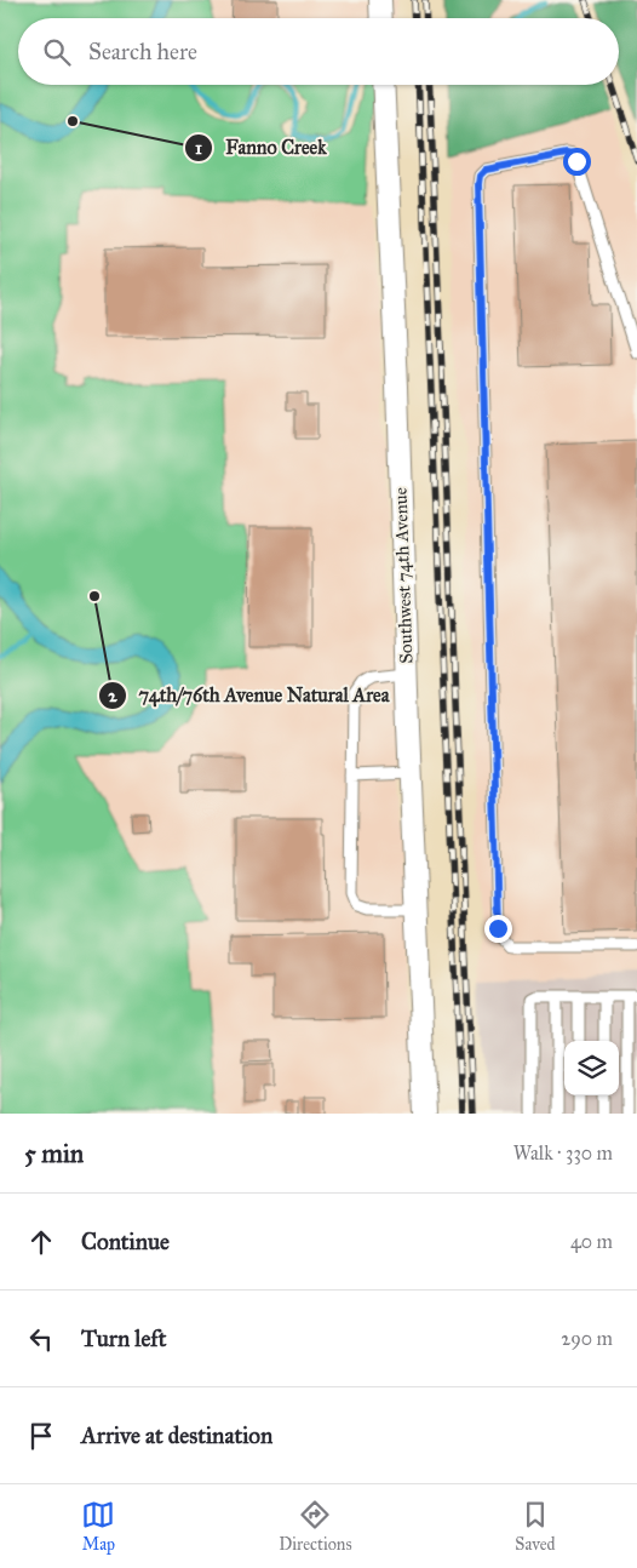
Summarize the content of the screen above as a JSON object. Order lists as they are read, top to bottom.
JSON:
{
  "streets": {
    "street": ["Southwest 74th Avenue"]
  },
  "places": ["Fanno Creek", "74th/76th Avenue Natural Area"],
  "page": {
    "search": "Search here",
    "heading": ["5 min", "Walk · 330 m"],
    "list": [
      ["Continue", "40 m"],
      ["Turn left", "290 m"],
      "Arrive at destination"
    ],
    "nav": ["Map", "Directions", "Saved"]
  }
}
